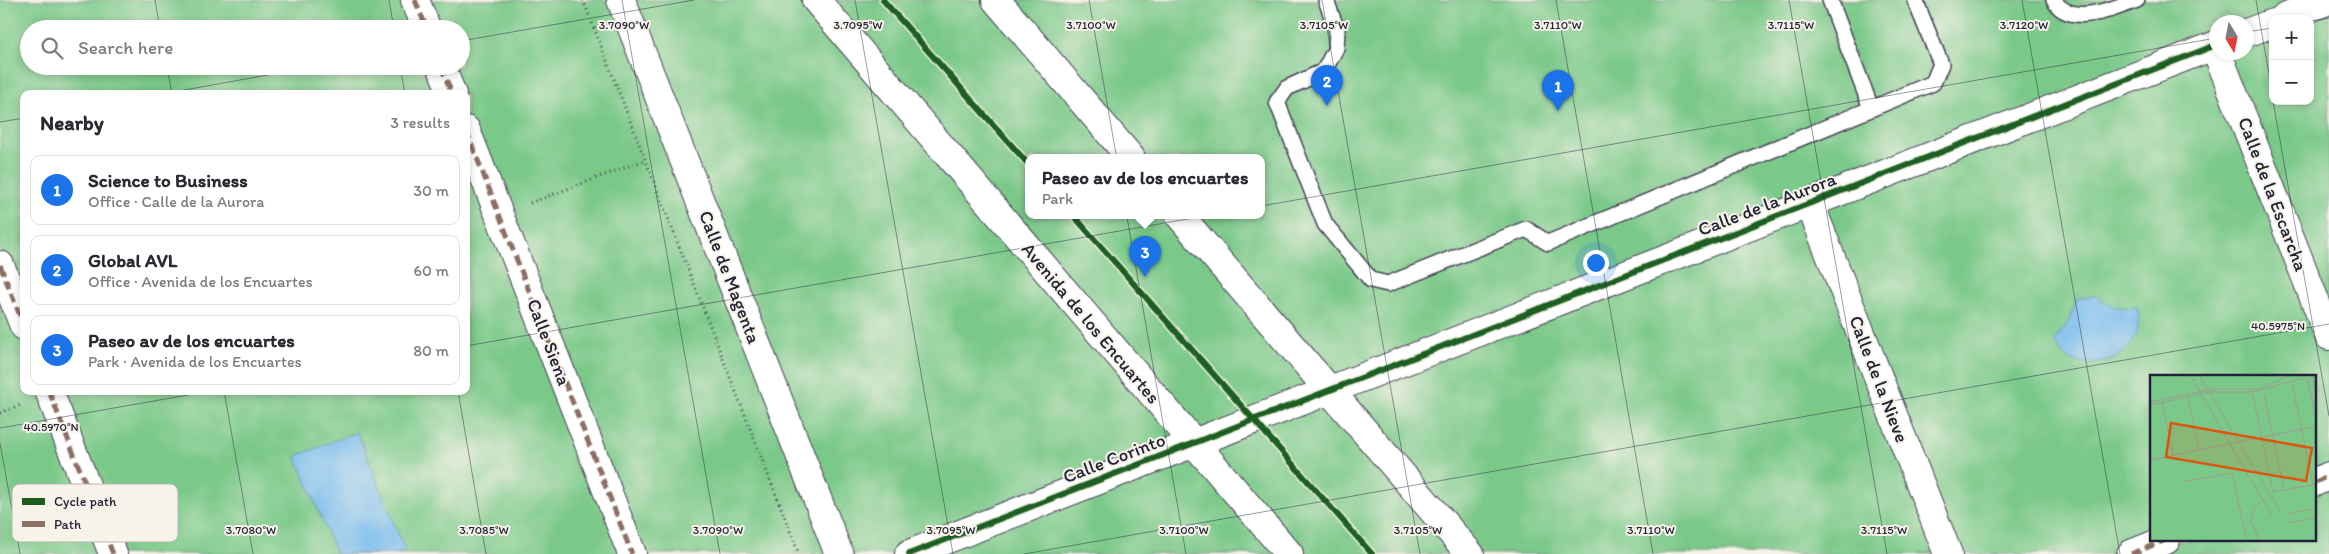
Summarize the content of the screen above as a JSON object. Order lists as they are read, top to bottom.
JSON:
{
  "streets": {
    "street": [
      "Calle de la Escarcha",
      "Calle de la Aurora",
      "Calle de Magenta",
      "Avenida de los Encuartes",
      "Calle Siena",
      "Calle de la Nieve",
      "Calle Corinto"
    ]
  },
  "crossings": [
    ["Calle de la Aurora", "Calle de la Nieve"],
    ["Calle de la Aurora", "Calle Corinto"],
    ["Avenida de los Encuartes", "Calle Corinto"]
  ],
  "legend": ["Cycle path", "Path"],
  "north": "bottom",
  "page": {
    "map_buttons": ["+", "−"],
    "search": "Search here",
    "pins": ["2", "1", "3"],
    "heading": ["Nearby", "3 results"],
    "popup": ["Paseo av de los encuartes", "Park"],
    "list": [
      {
        "mark": "1",
        "name": "Science to Business",
        "note": "Office · Calle de la Aurora",
        "value": "30 m"
      },
      {
        "mark": "2",
        "name": "Global AVL",
        "note": "Office · Avenida de los Encuartes",
        "value": "60 m"
      },
      {
        "mark": "3",
        "name": "Paseo av de los encuartes",
        "note": "Park · Avenida de los Encuartes",
        "value": "80 m"
      }
    ]
  },
  "coordinates": [
    "3.7090°W",
    "3.7095°W",
    "3.7100°W",
    "3.7105°W",
    "3.7110°W",
    "3.7115°W",
    "3.7120°W",
    "40.5975°N",
    "40.5970°N",
    "3.7080°W",
    "3.7085°W"
  ]
}
